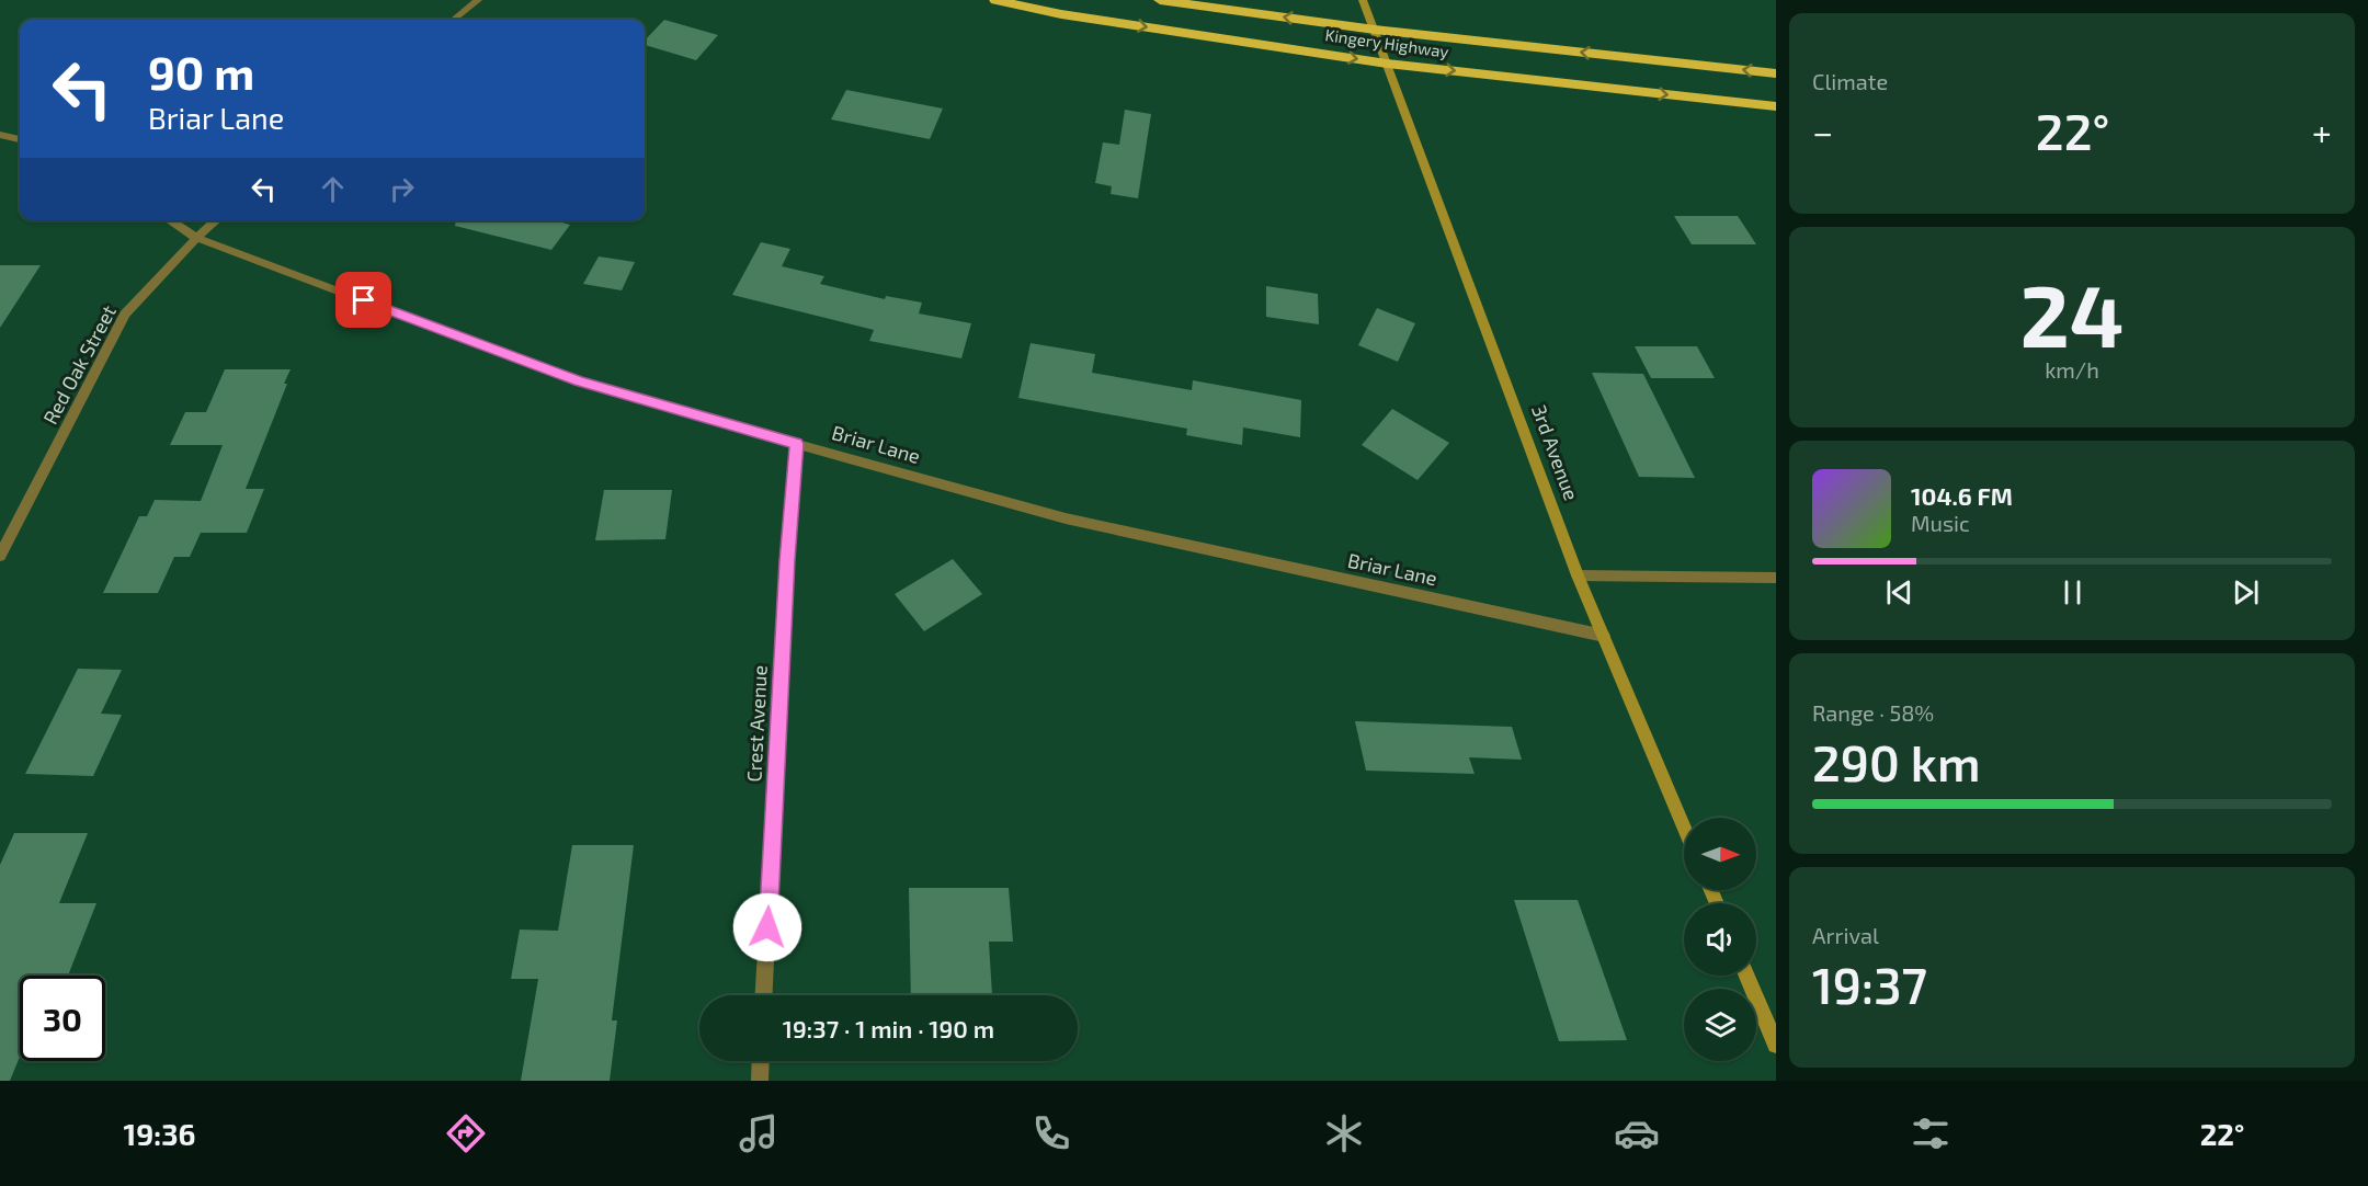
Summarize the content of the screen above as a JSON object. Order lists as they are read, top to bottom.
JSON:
{
  "streets": {
    "highway": ["Kingery Highway"],
    "street": [
      "Red Oak Street",
      "Briar Lane",
      "3rd Avenue",
      "Crest Avenue"
    ]
  },
  "crossings": [
    ["Kingery Highway", "3rd Avenue"],
    ["Red Oak Street", "Briar Lane"],
    ["Briar Lane", "3rd Avenue"],
    ["Briar Lane", "Crest Avenue"]
  ],
  "north": "right",
  "page": {
    "tile": [
      "Climate",
      ["24", "km/h"],
      ["Range · 58%", "290 km"],
      ["Arrival", "19:37"]
    ],
    "turn": ["90 m", "Briar Lane"],
    "heat": ["−", "22°", "+"],
    "song": ["104.6 FM", "Music"],
    "limit": "30",
    "trip": "19:37 · 1 min · 190 m",
    "tabs": ["19:36", "22°"]
  }
}
